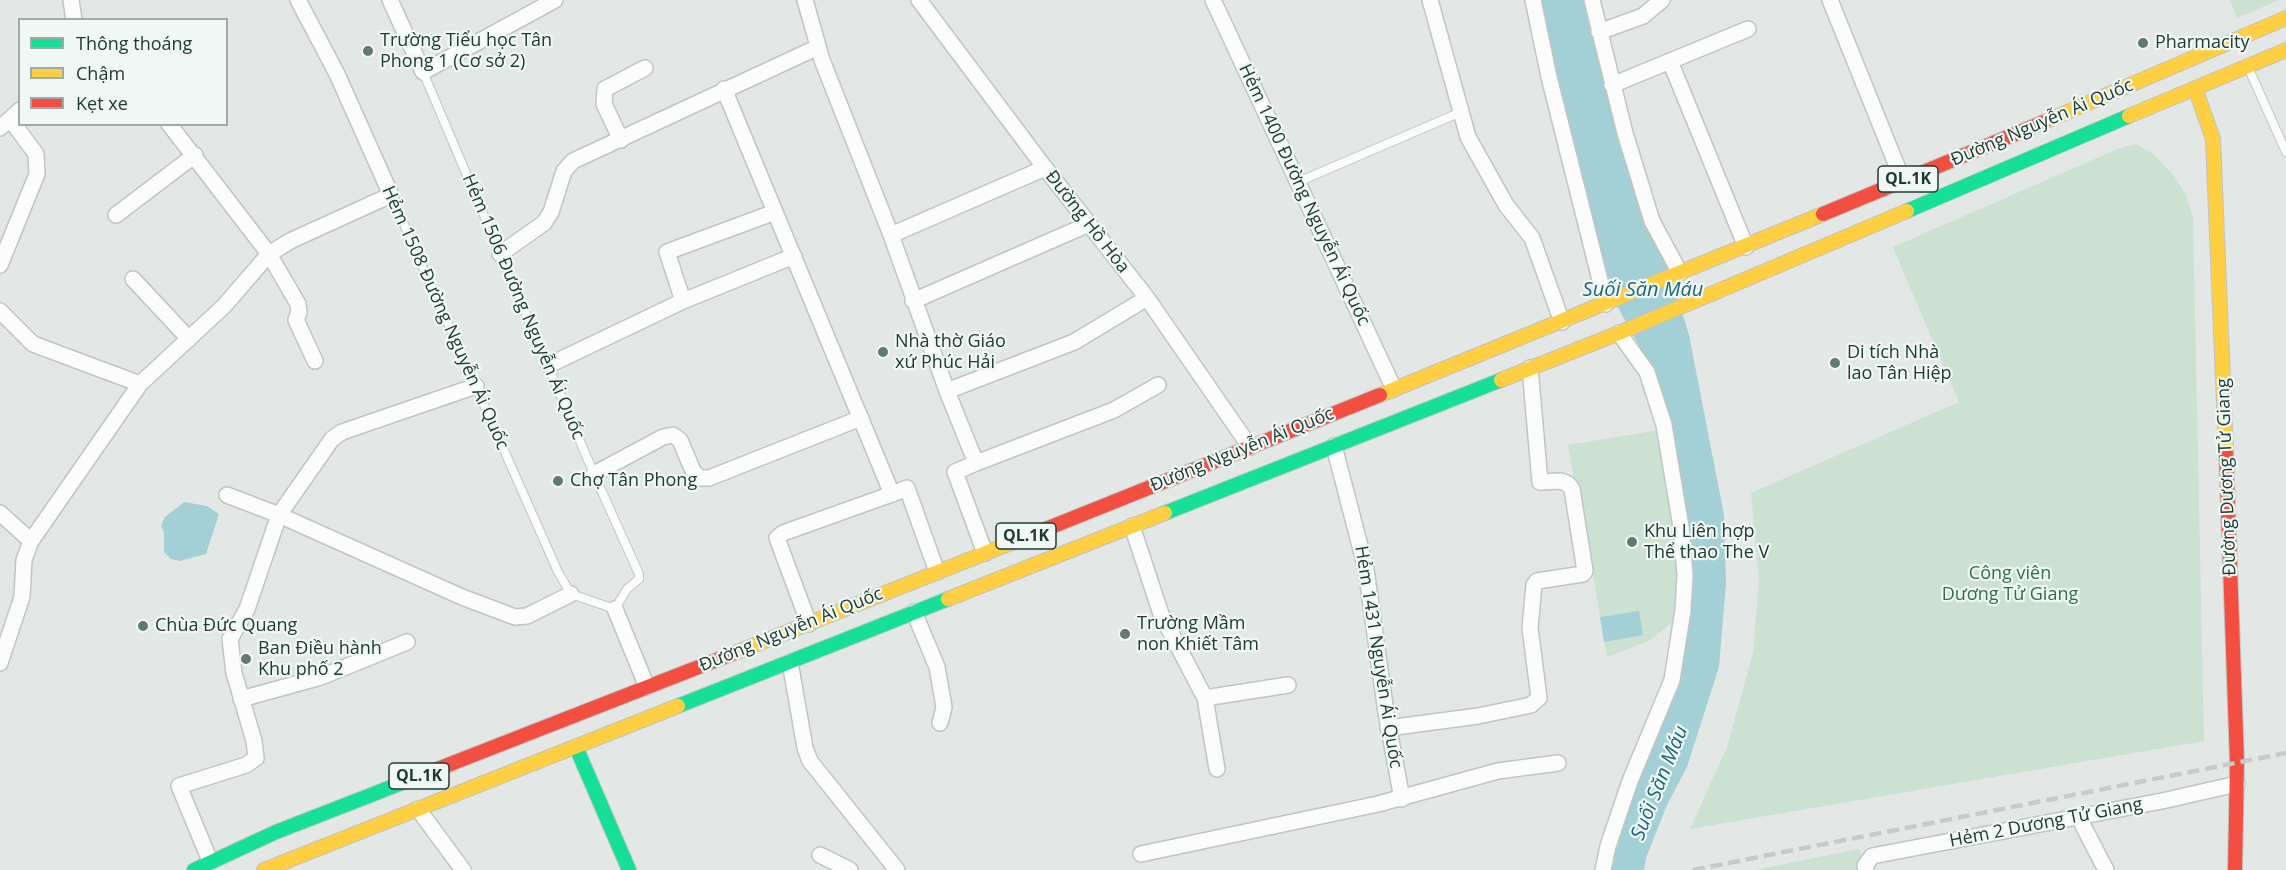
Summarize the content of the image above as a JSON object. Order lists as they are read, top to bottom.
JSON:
{
  "streets": {
    "main road": ["Đường Nguyễn Ái Quốc", "QL.1K", "Đường Dương Tử Giang"],
    "street": [
      "Hẻm 1400 Đường Nguyễn Ái Quốc",
      "Đường Hồ Hòa",
      "Hẻm 1506 Đường Nguyễn Ái Quốc",
      "Hẻm 1508 Đường Nguyễn Ái Quốc",
      "Hẻm 1431 Nguyễn Ái Quốc",
      "Hẻm 2 Dương Tử Giang"
    ]
  },
  "crossings": [
    ["Đường Nguyễn Ái Quốc", "Hẻm 1400 Đường Nguyễn Ái Quốc"],
    ["Đường Nguyễn Ái Quốc", "Đường Hồ Hòa"],
    ["Đường Nguyễn Ái Quốc", "Đường Dương Tử Giang"],
    ["Đường Nguyễn Ái Quốc", "Hẻm 1431 Nguyễn Ái Quốc"],
    ["Đường Dương Tử Giang", "Hẻm 2 Dương Tử Giang"]
  ],
  "water": ["Suối Săn Máu"],
  "parks": ["Công viên Dương Tử Giang"],
  "places": [
    "Pharmacity",
    "Trường Tiểu học Tân Phong 1 (Cơ sở 2)",
    "Nhà thờ Giáo xứ Phúc Hải",
    "Di tích Nhà lao Tân Hiệp",
    "Chợ Tân Phong",
    "Khu Liên hợp Thể thao The V",
    "Chùa Đức Quang",
    "Trường Mầm non Khiết Tâm",
    "Ban Điều hành Khu phố 2"
  ],
  "legend": ["Thông thoáng", "Chậm", "Kẹt xe"]
}
